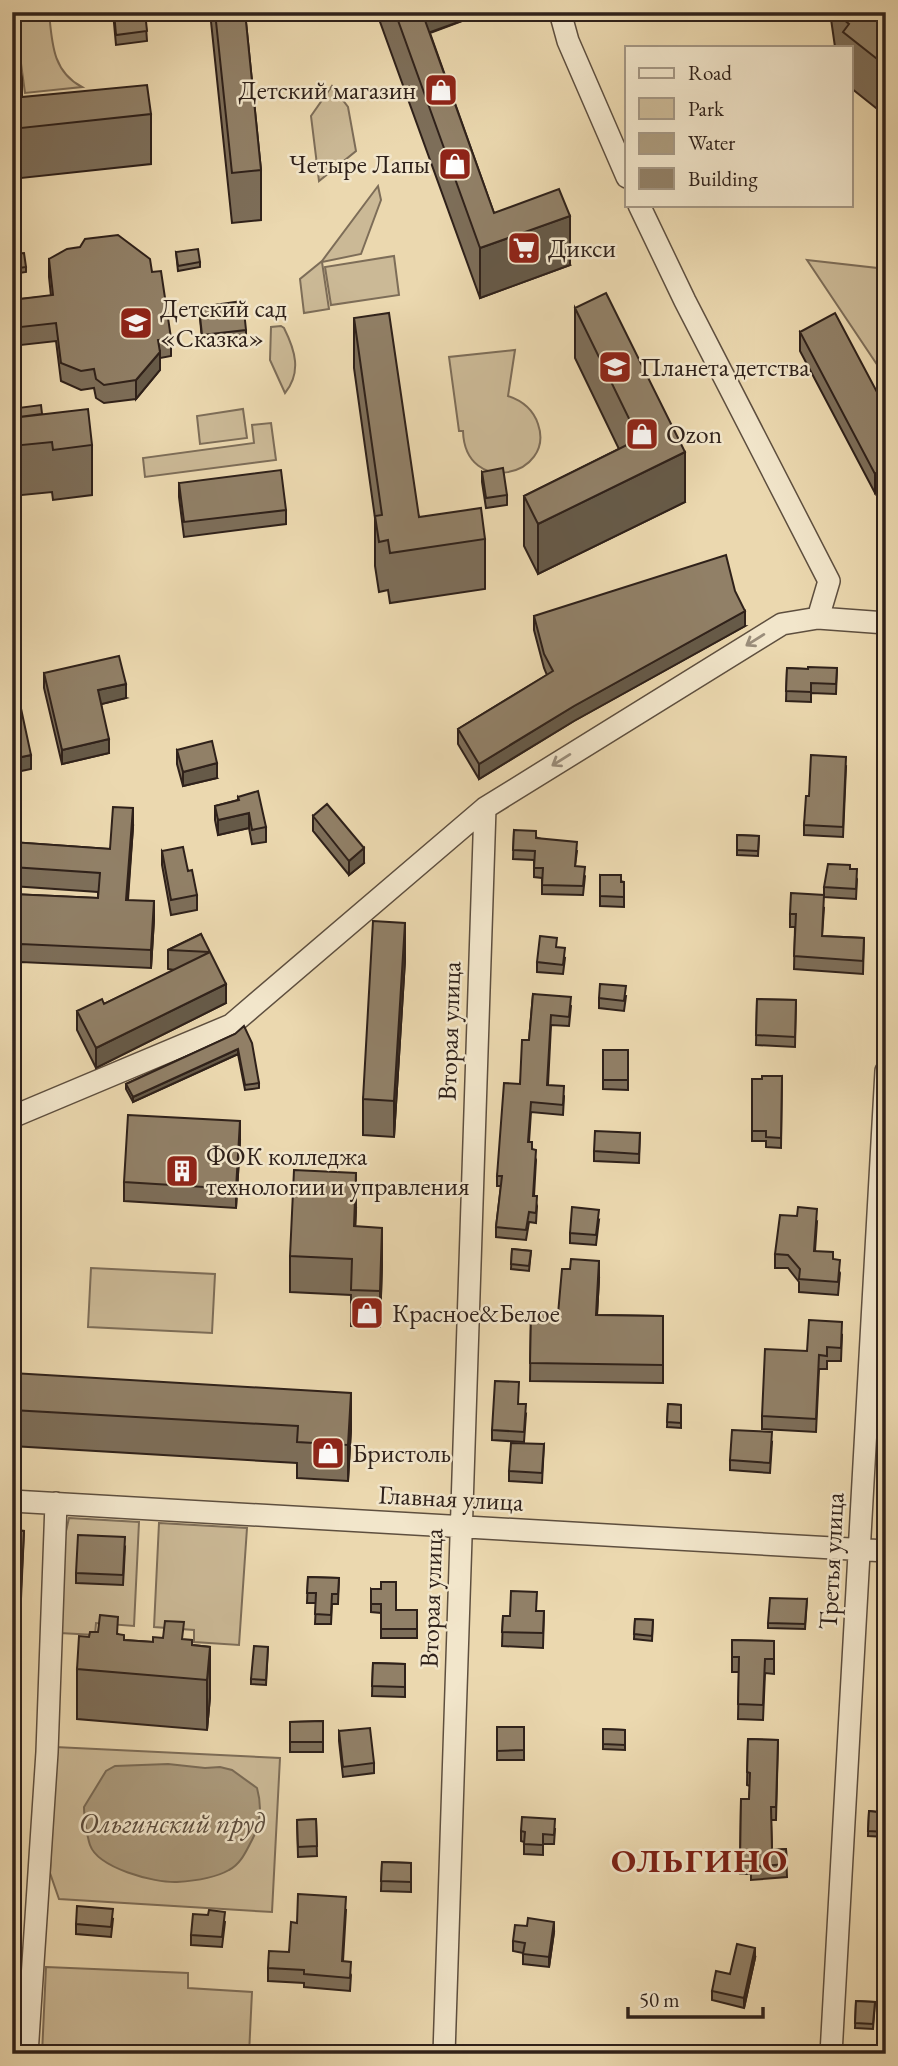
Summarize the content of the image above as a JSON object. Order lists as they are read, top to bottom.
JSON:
{
  "streets": {
    "street": ["Вторая улица", "Главная улица", "Третья улица"]
  },
  "crossings": [
    ["Вторая улица", "Главная улица"],
    ["Главная улица", "Третья улица"]
  ],
  "districts": ["ОЛЬГИНО"],
  "water": ["Ольгинский пруд"],
  "places": {
    "shop": [
      "Детский магазин",
      "Четыре Лапы",
      "Ozon",
      "Красное&Белое",
      "Бристоль"
    ],
    "supermarket": ["Дикси"],
    "school or university": ["Детский сад «Сказка»", "Планета детства"],
    "building": ["ФОК колледжа технологии и управления"]
  },
  "legend": [
    "Road",
    "Park",
    "Water",
    "Building"
  ],
  "scale_bar": "50 m"
}
